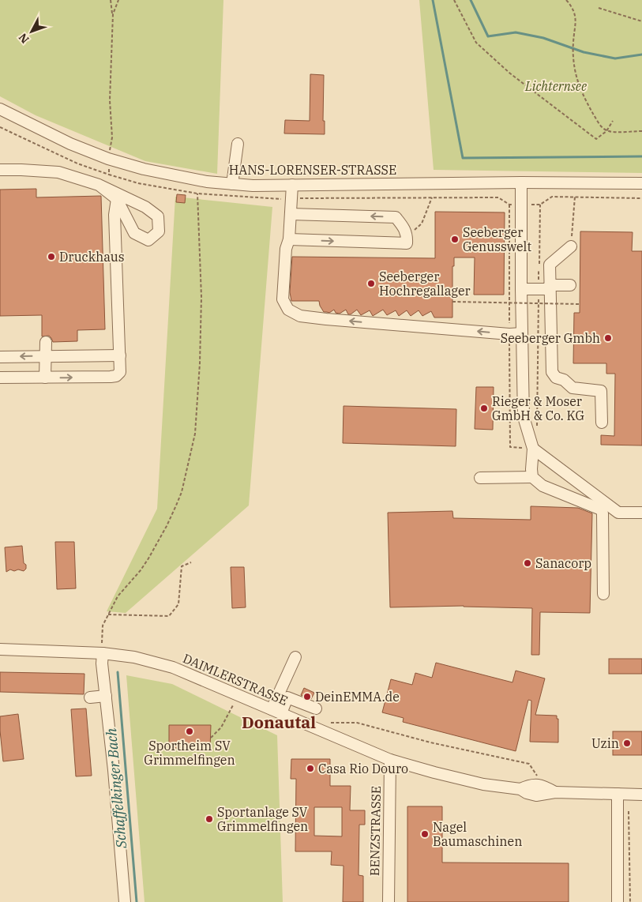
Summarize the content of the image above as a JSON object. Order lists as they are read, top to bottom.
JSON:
{
  "streets": {
    "street": ["HANS-LORENSER-STRASSE", "DAIMLERSTRASSE", "BENZSTRASSE"]
  },
  "crossings": [
    ["DAIMLERSTRASSE", "BENZSTRASSE"]
  ],
  "districts": ["Donautal"],
  "water": ["Schaffelkinger Bach"],
  "parks": ["Lichternsee"],
  "places": [
    "Seeberger Genusswelt",
    "Druckhaus",
    "Seeberger Hochregallager",
    "Seeberger Gmbh",
    "Rieger & Moser GmbH & Co. KG",
    "Sanacorp",
    "DeinEMMA.de",
    "Sportheim SV Grimmelfingen",
    "Uzin",
    "Casa Rio Douro",
    "Sportanlage SV Grimmelfingen",
    "Nagel Baumaschinen"
  ],
  "north": "bottom left"
}
